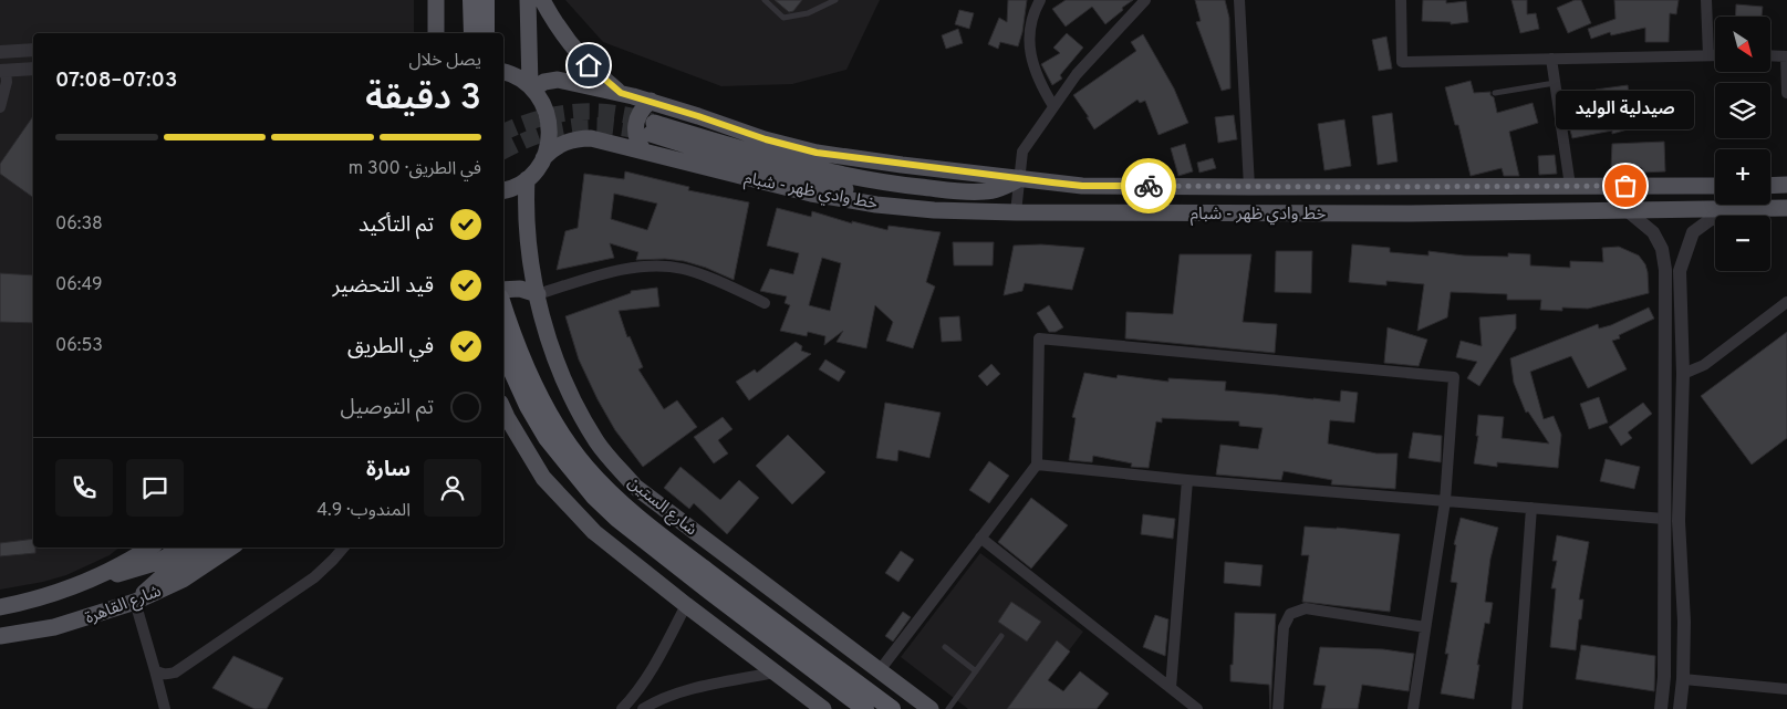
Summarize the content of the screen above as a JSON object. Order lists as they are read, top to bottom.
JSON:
{
  "streets": {
    "highway": ["شارع الستين"],
    "main road": ["خط وادي ظهر - شبام", "شارع القاهرة"]
  },
  "crossings": [
    ["خط وادي ظهر - شبام", "شارع الستين"]
  ],
  "places": ["صيدلية الوليد"],
  "north": "bottom right",
  "page": {
    "map_buttons": ["+", "−"],
    "heading": ["3 دقيقة", "يصل خلال", "07:03–07:08"],
    "panel": ["سارة", "المندوب · 4.9"],
    "bubble": "صيدلية الوليد",
    "bar": "في الطريق · 300 m",
    "list": [
      ["تم التأكيد", "06:38"],
      ["قيد التحضير", "06:49"],
      ["في الطريق", "06:53"],
      "تم التوصيل"
    ]
  }
}
